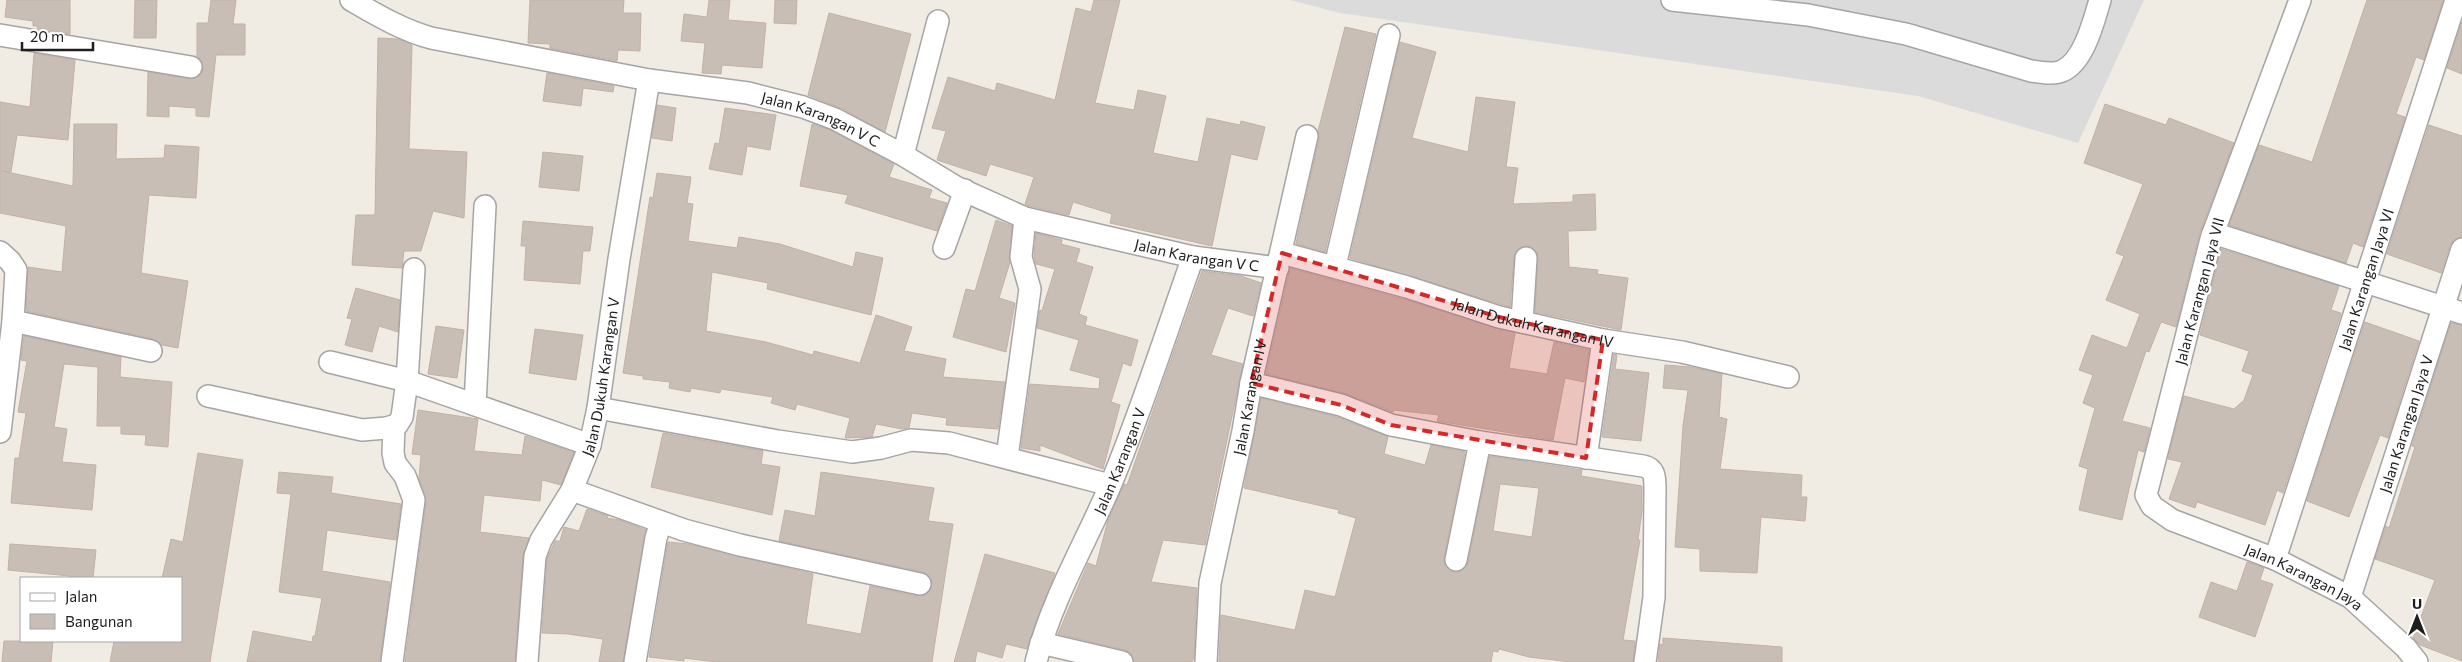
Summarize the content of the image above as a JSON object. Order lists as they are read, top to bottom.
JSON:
{
  "streets": {
    "street": [
      "Jalan Karangan V C",
      "Jalan Karangan Jaya VI",
      "Jalan Karangan Jaya VII",
      "Jalan Dukuh Karangan IV",
      "Jalan Dukuh Karangan V",
      "Jalan Karangan IV",
      "Jalan Karangan Jaya V",
      "Jalan Karangan V",
      "Jalan Karangan Jaya"
    ]
  },
  "crossings": [
    ["Jalan Karangan V C", "Jalan Dukuh Karangan IV"],
    ["Jalan Karangan V C", "Jalan Dukuh Karangan V"],
    ["Jalan Karangan V C", "Jalan Karangan IV"],
    ["Jalan Karangan V C", "Jalan Karangan V"],
    ["Jalan Karangan Jaya VI", "Jalan Karangan Jaya"],
    ["Jalan Karangan Jaya VII", "Jalan Karangan Jaya"],
    ["Jalan Dukuh Karangan IV", "Jalan Karangan IV"],
    ["Jalan Karangan Jaya V", "Jalan Karangan Jaya"]
  ],
  "legend": ["Jalan", "Bangunan"],
  "scale_bar": "20 m",
  "north": "top"
}
